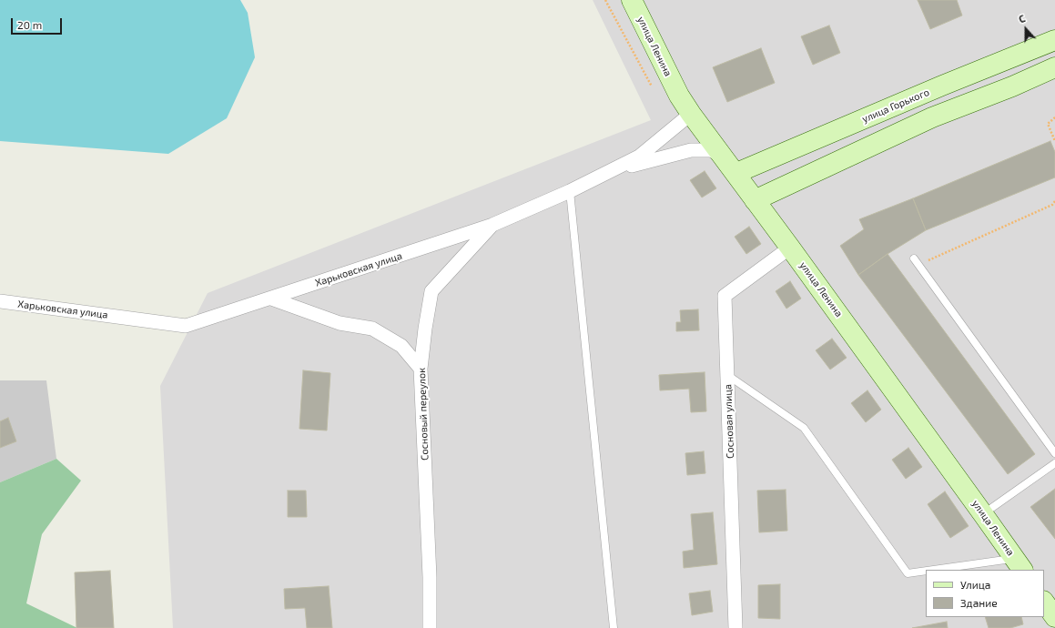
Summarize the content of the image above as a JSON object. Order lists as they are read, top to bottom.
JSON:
{
  "streets": {
    "street": [
      "улица Ленина",
      "улица Горького",
      "Харьковская улица",
      "Сосновый переулок",
      "Сосновая улица"
    ]
  },
  "crossings": [
    ["улица Ленина", "улица Горького"],
    ["улица Ленина", "Харьковская улица"],
    ["улица Ленина", "Сосновая улица"],
    ["Харьковская улица", "Сосновый переулок"]
  ],
  "legend": ["Улица", "Здание"],
  "scale_bar": "20 m",
  "north": "top"
}
